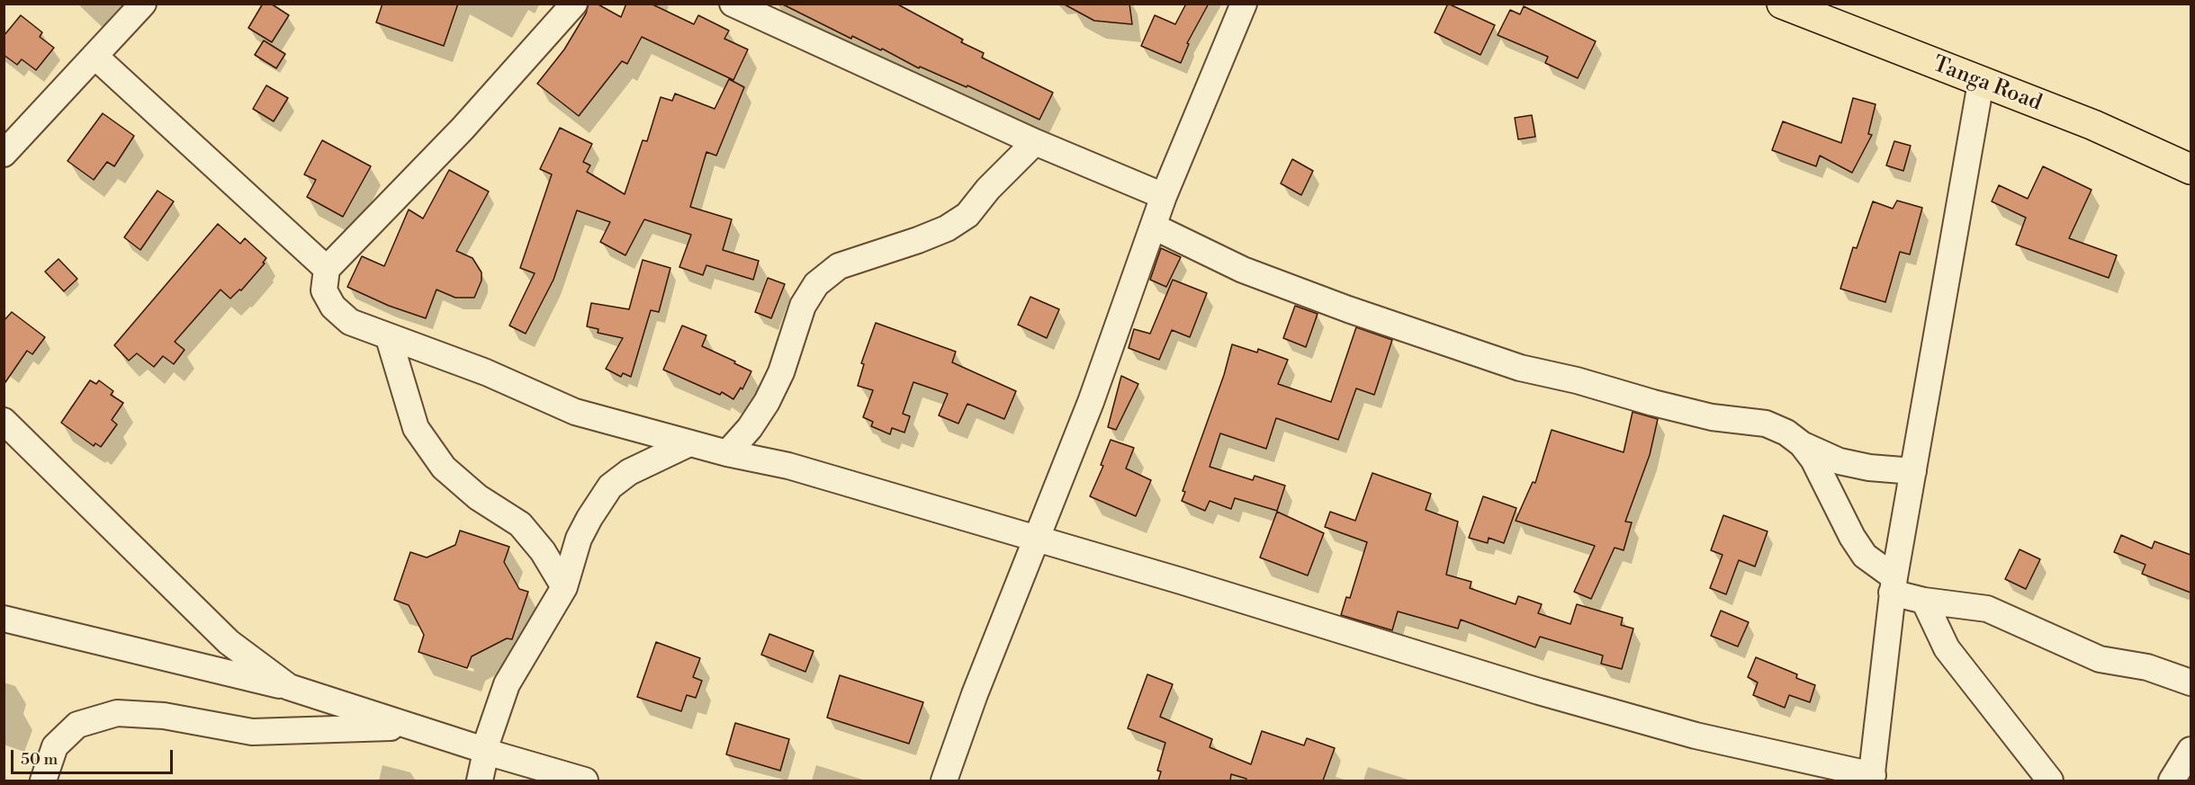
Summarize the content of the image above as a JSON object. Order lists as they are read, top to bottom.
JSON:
{
  "streets": {
    "highway": ["Tanga Road"]
  },
  "scale_bar": "50 m"
}
